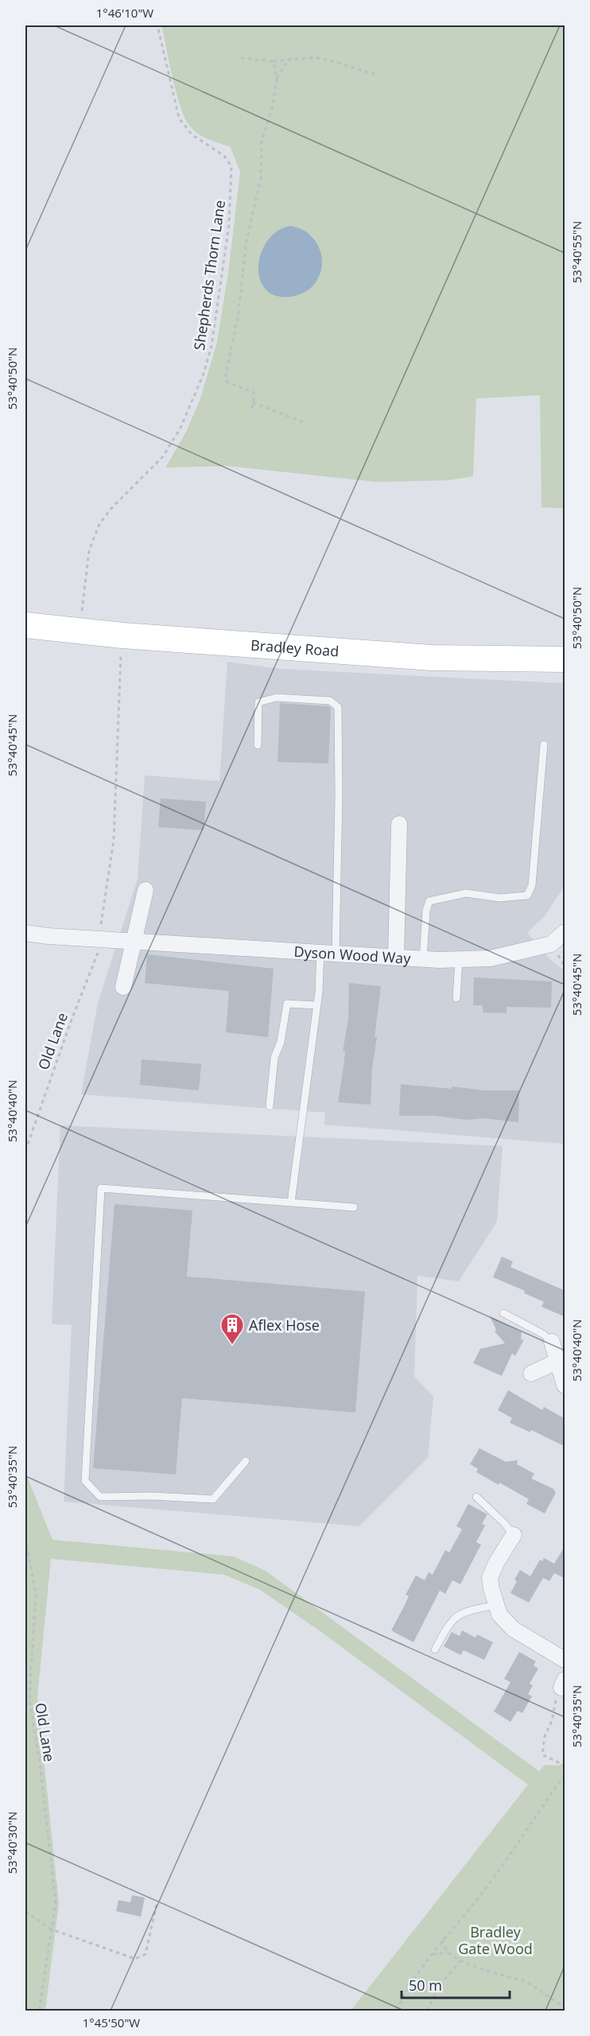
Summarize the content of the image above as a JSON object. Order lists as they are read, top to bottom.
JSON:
{
  "streets": {
    "main road": ["Bradley Road"],
    "street": ["Dyson Wood Way"],
    "path": ["Shepherds Thorn Lane", "Old Lane"]
  },
  "crossings": [
    ["Shepherds Thorn Lane", "Bradley Road"],
    ["Bradley Road", "Old Lane"],
    ["Dyson Wood Way", "Old Lane"]
  ],
  "parks": ["Bradley Gate Wood"],
  "places": {
    "building": ["Aflex Hose"]
  },
  "scale_bar": "50 m",
  "coordinates": [
    "1°46'10\"W",
    "53°40'55\"N",
    "53°40'50\"N",
    "53°40'45\"N",
    "53°40'40\"N",
    "53°40'35\"N",
    "53°40'30\"N",
    "1°45'50\"W"
  ]
}
